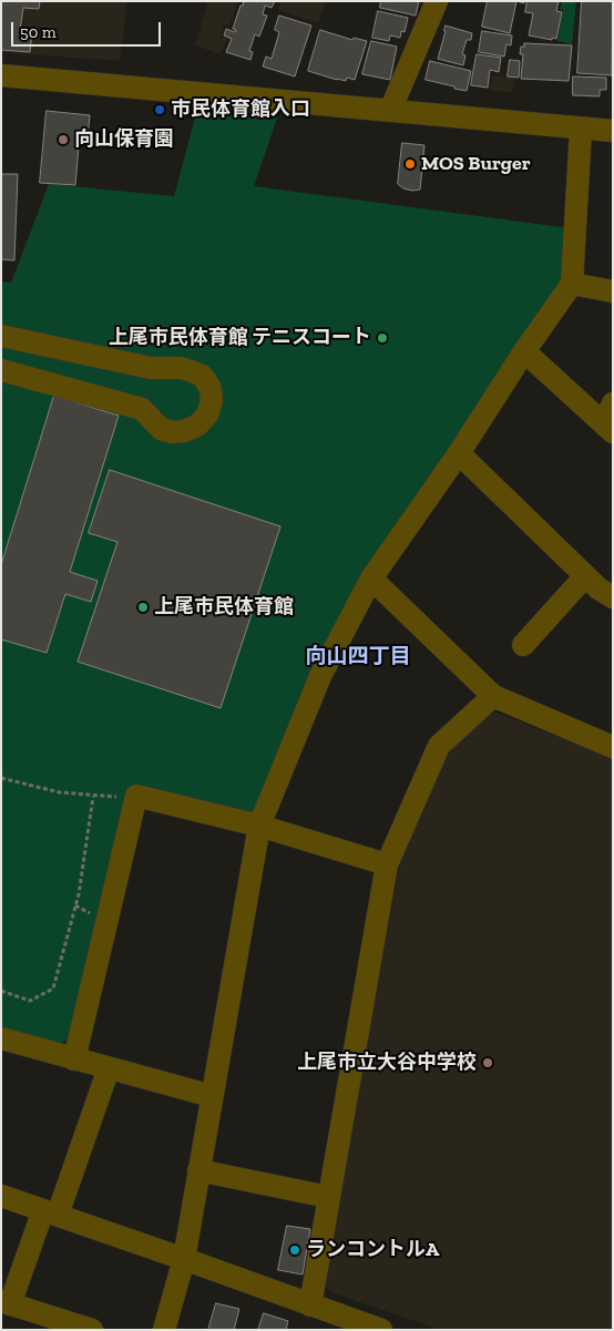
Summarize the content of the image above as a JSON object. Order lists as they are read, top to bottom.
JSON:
{
  "districts": ["向山四丁目"],
  "places": [
    "市民体育館入口",
    "向山保育園",
    "MOS Burger",
    "上尾市民体育館 テニスコート",
    "上尾市民体育館",
    "上尾市立大谷中学校",
    "ランコントルA"
  ],
  "scale_bar": "50 m"
}
